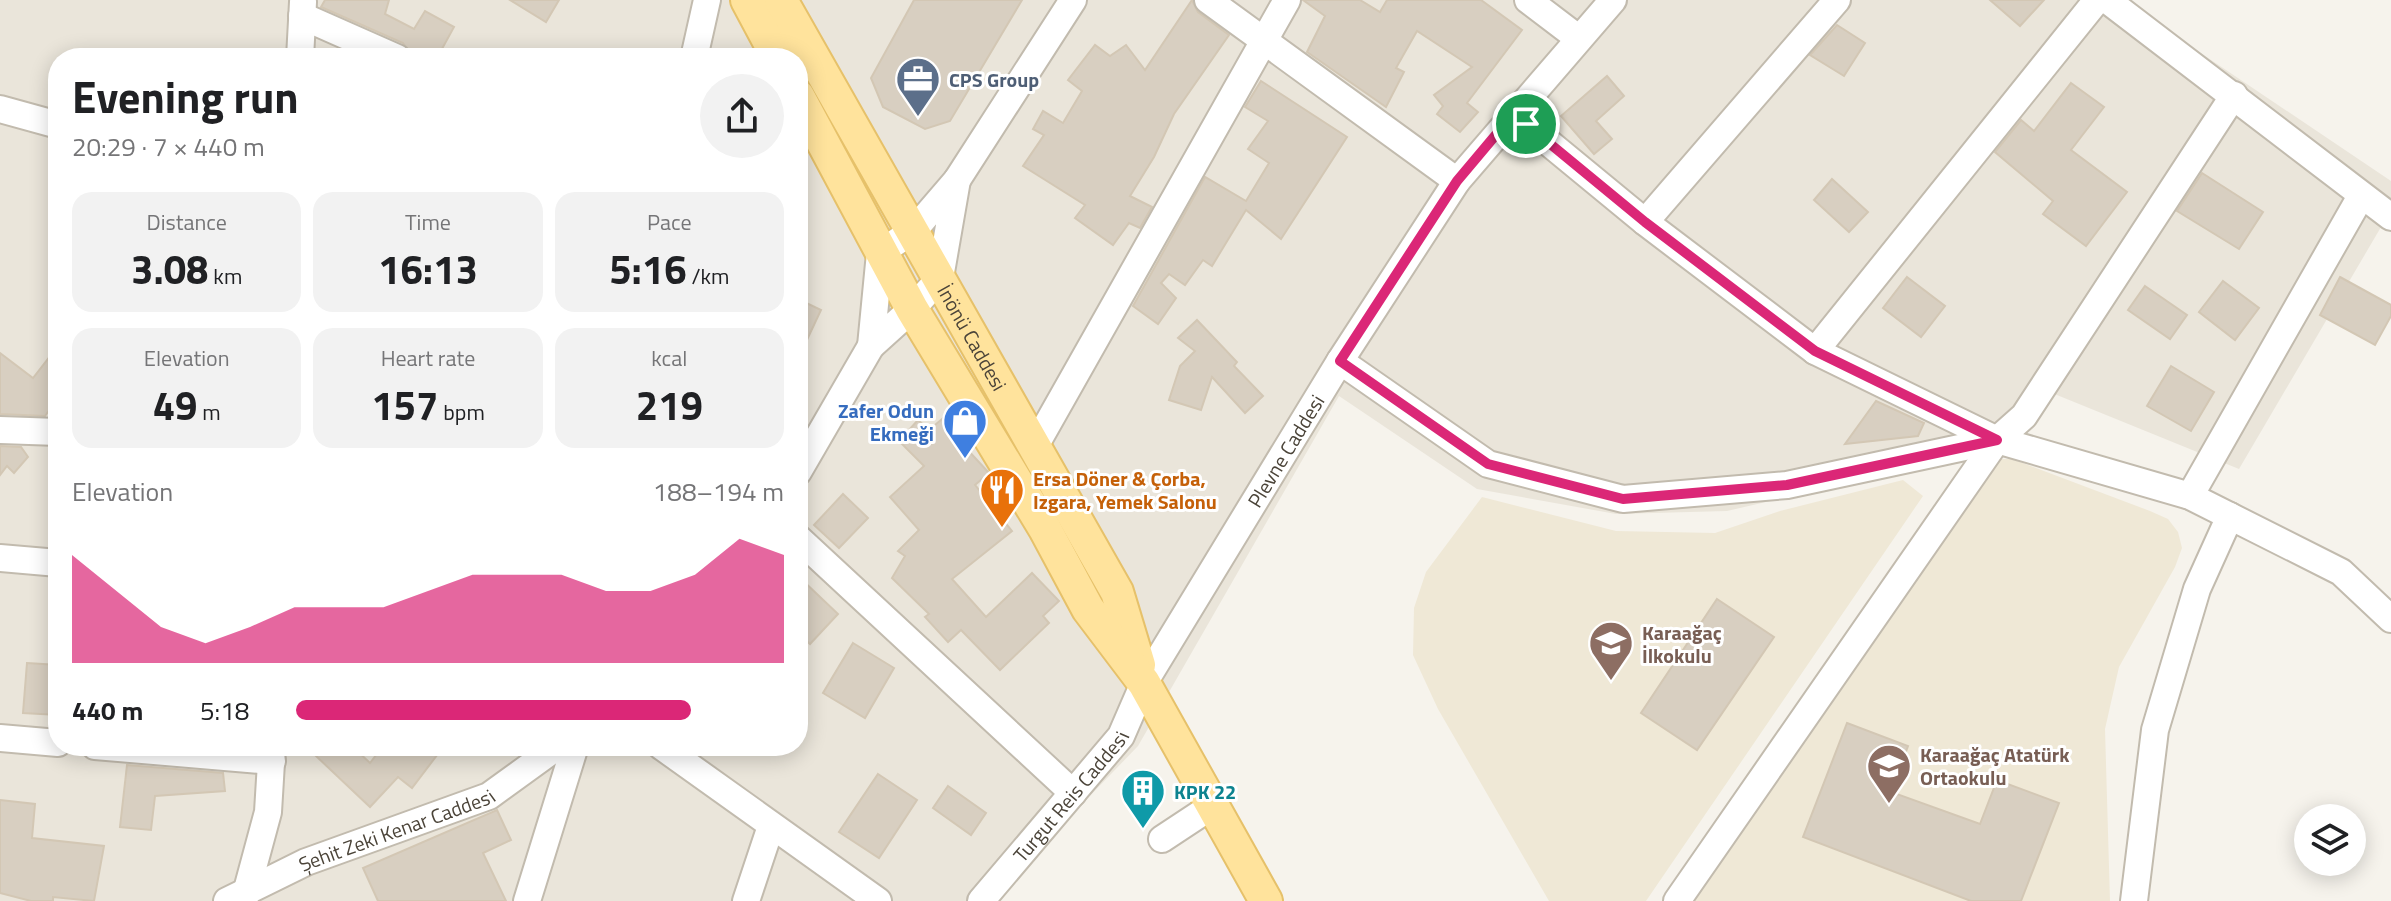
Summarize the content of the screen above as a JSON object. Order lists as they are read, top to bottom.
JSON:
{
  "streets": {
    "main road": ["İnönü Caddesi"],
    "street": ["Plevne Caddesi", "Turgut Reis Caddesi", "Şehit Zeki Kenar Caddesi"]
  },
  "crossings": [
    ["İnönü Caddesi", "Plevne Caddesi"],
    ["İnönü Caddesi", "Turgut Reis Caddesi"],
    ["Plevne Caddesi", "Turgut Reis Caddesi"]
  ],
  "places": {
    "office": ["CPS Group"],
    "shop": ["Zafer Odun Ekmeği"],
    "restaurant": ["Ersa Döner & Çorba, Izgara, Yemek Salonu"],
    "school or university": ["Karaağaç İlkokulu", "Karaağaç Atatürk Ortaokulu"],
    "building": ["KPK 22"]
  },
  "page": {
    "heading": ["Evening run", "20:29 · 7 × 440 m"],
    "stats": [
      ["Distance", "3.08 km"],
      ["Time", "16:13"],
      ["Pace", "5:16 /km"],
      ["Elevation", "49 m"],
      ["Heart rate", "157 bpm"],
      ["kcal", "219"]
    ],
    "chart": ["Elevation", "188–194 m"],
    "list": [
      {
        "name": "440 m",
        "note": "5:18"
      }
    ]
  }
}
